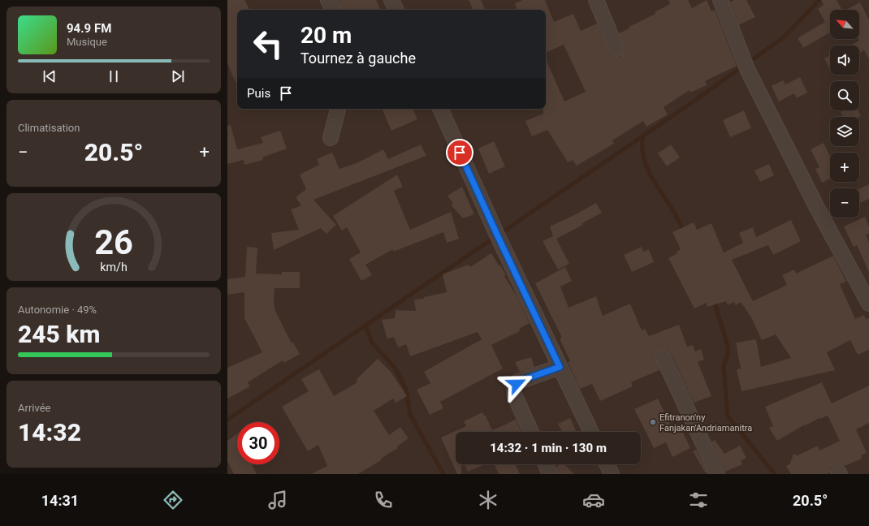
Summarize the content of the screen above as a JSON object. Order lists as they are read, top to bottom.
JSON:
{
  "places": ["Efitranon'ny Fanjakan'Andriamanitra"],
  "north": "top left",
  "page": {
    "map_buttons": ["+", "−"],
    "turn": ["20 m", "Tournez à gauche"],
    "song": ["94.9 FM", "Musique"],
    "then": "Puis",
    "tile": [
      "Climatisation",
      ["Autonomie · 49%", "245 km"],
      ["Arrivée", "14:32"]
    ],
    "heat": ["−", "20.5°", "+"],
    "limit": "30",
    "trip": "14:32 · 1 min · 130 m",
    "tabs": ["14:31", "20.5°"],
    "gauge": ["26", "km/h"]
  }
}
